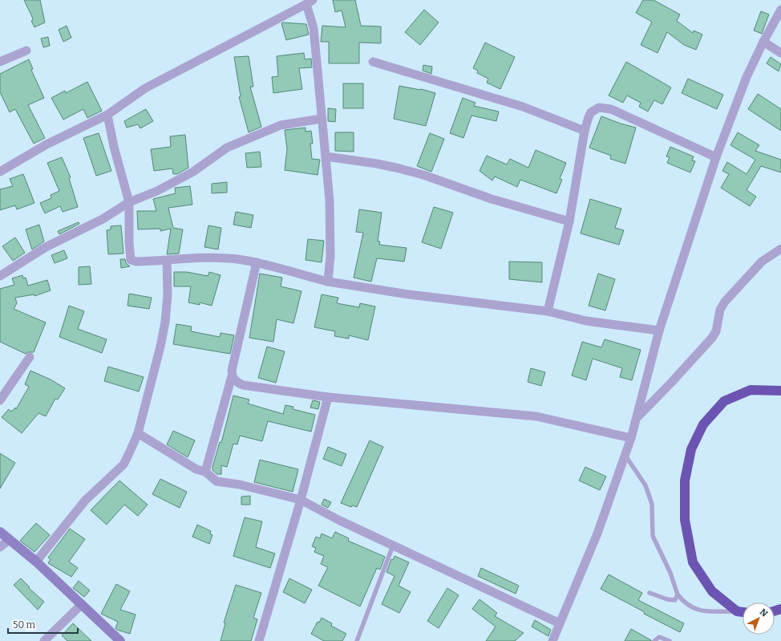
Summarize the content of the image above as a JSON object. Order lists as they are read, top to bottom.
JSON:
{
  "scale_bar": "50 m",
  "north": "top right"
}
